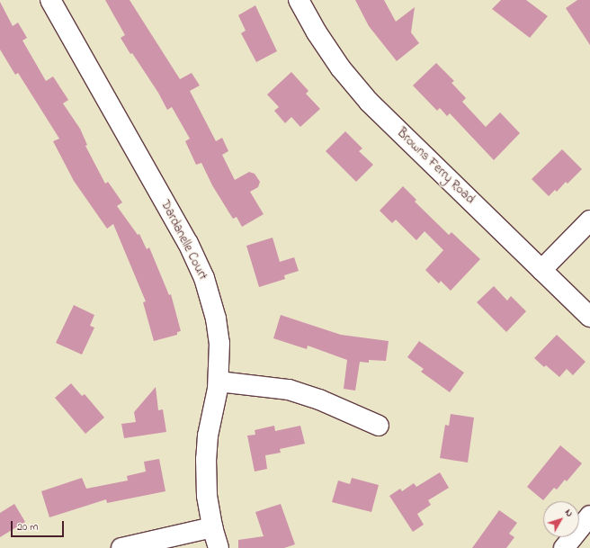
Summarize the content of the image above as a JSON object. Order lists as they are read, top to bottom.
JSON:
{
  "streets": {
    "street": ["Browns Ferry Road", "Dardanelle Court"]
  },
  "scale_bar": "20 m",
  "north": "top right"
}
